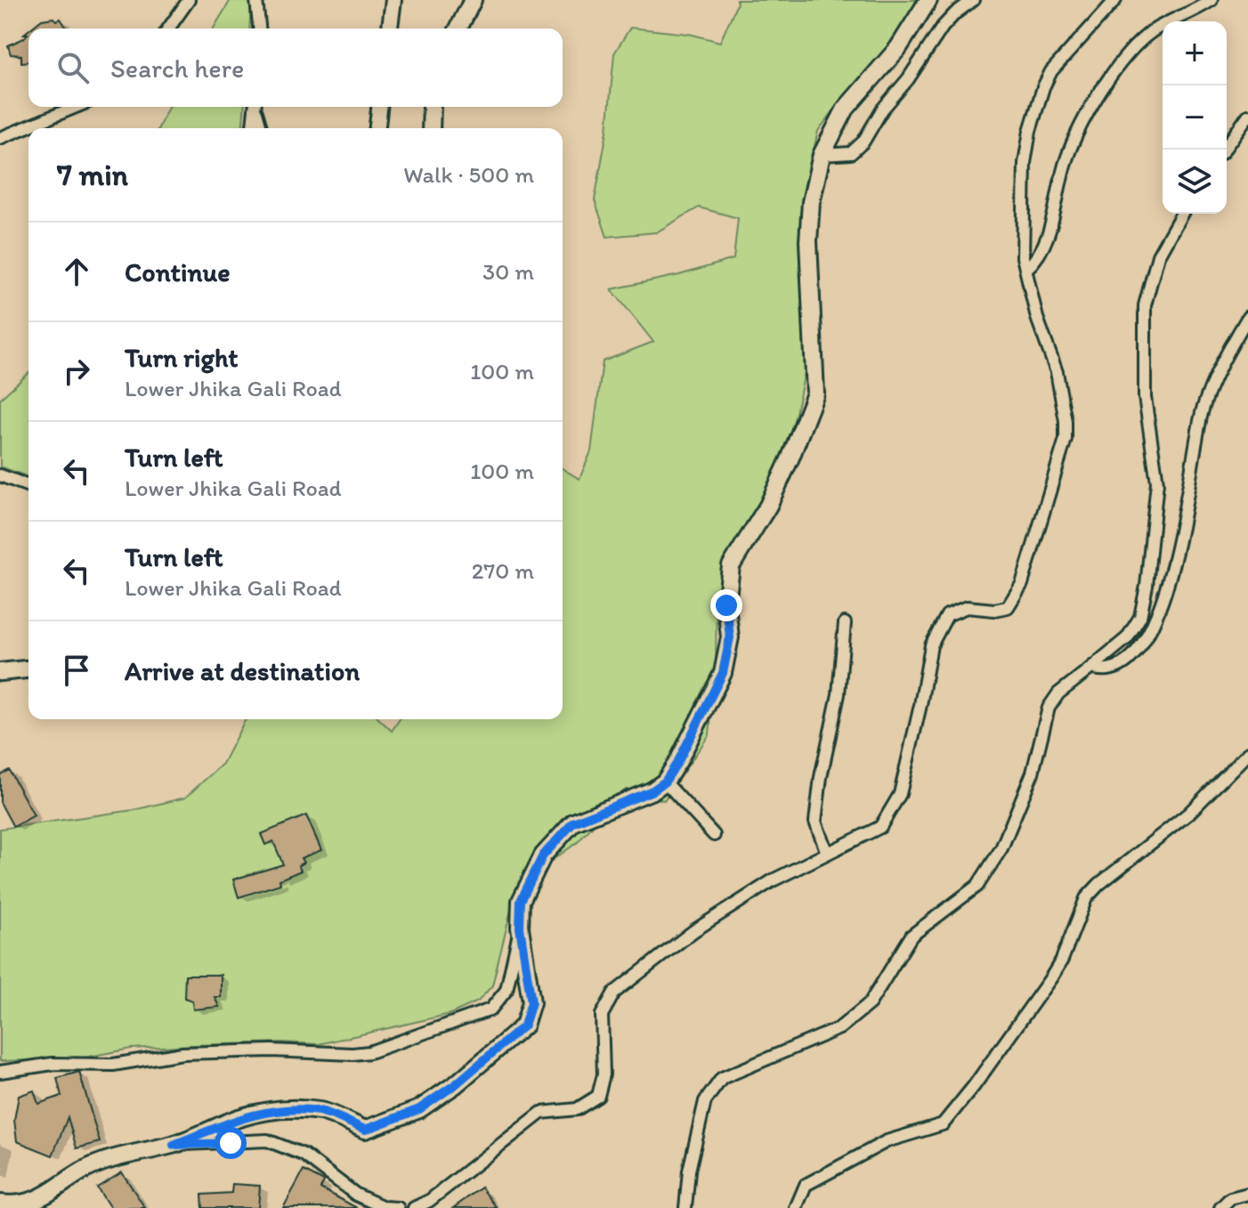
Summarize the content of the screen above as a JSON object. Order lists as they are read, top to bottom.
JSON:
{
  "page": {
    "map_buttons": ["+", "−"],
    "search": "Search here",
    "heading": ["7 min", "Walk · 500 m"],
    "list": [
      ["Continue", "30 m"],
      ["Turn right", "Lower Jhika Gali Road", "100 m"],
      ["Turn left", "Lower Jhika Gali Road", "100 m"],
      ["Turn left", "Lower Jhika Gali Road", "270 m"],
      "Arrive at destination"
    ]
  }
}
